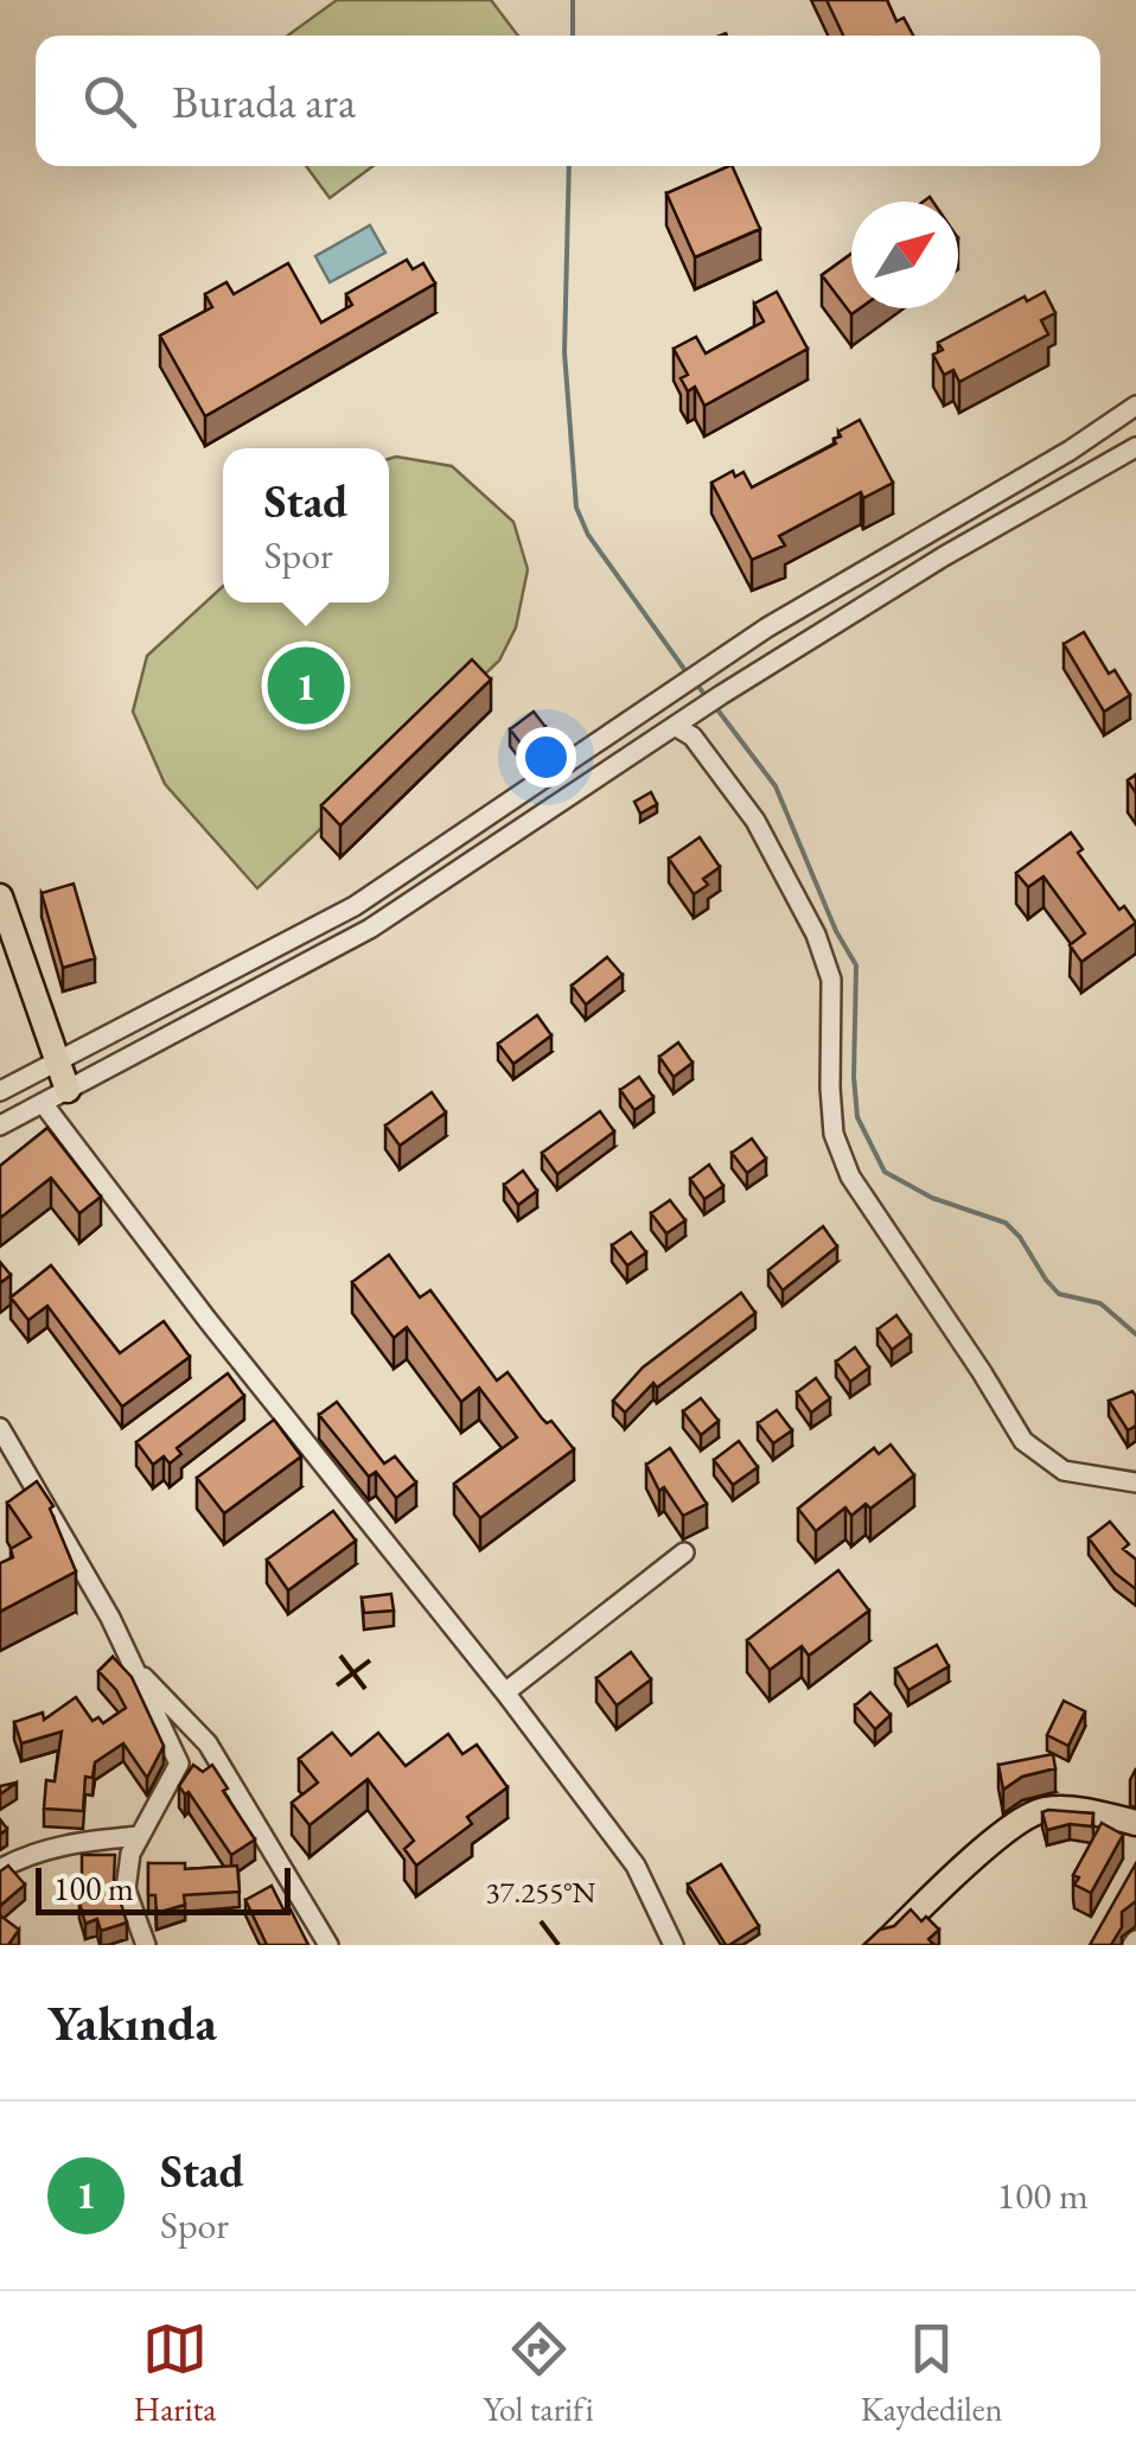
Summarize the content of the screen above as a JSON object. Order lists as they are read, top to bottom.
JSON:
{
  "scale_bar": "100 m",
  "north": "top right",
  "page": {
    "search": "Burada ara",
    "popup": ["Stad", "Spor"],
    "pins": "1",
    "scale": "100 m",
    "heading": "Yakında",
    "list": [
      {
        "mark": "1",
        "name": "Stad",
        "note": "Spor",
        "value": "100 m"
      }
    ],
    "nav": ["Harita", "Yol tarifi", "Kaydedilen"]
  },
  "coordinates": ["37.255°N"]
}
